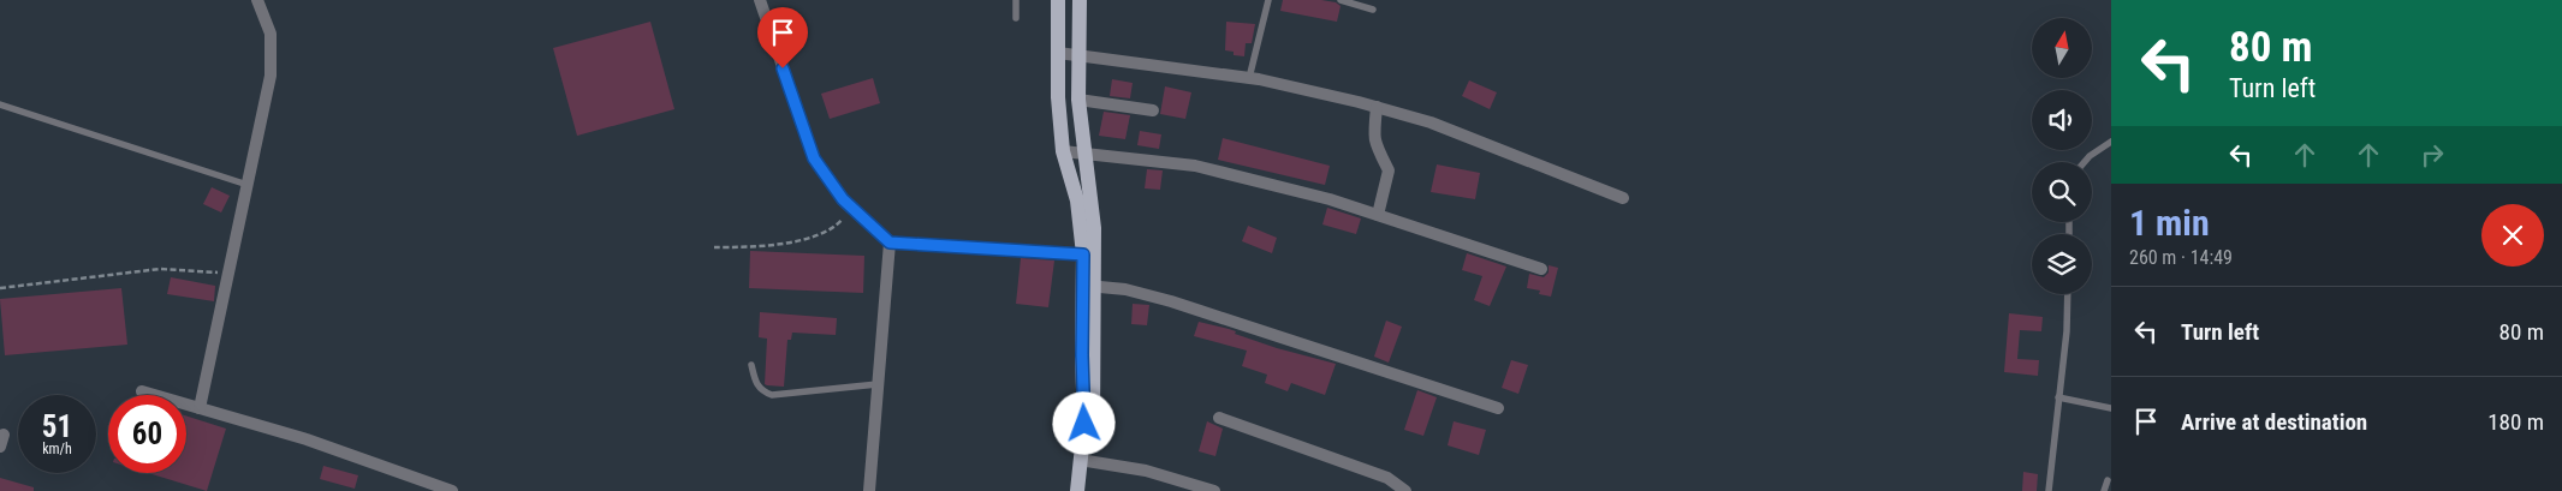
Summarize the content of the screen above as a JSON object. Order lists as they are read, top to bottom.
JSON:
{
  "north": "top",
  "page": {
    "turn": ["80 m", "Turn left"],
    "heading": ["1 min", "260 m · 14:49"],
    "list": [
      {
        "name": "Turn left",
        "value": "80 m"
      },
      {
        "name": "Arrive at destination",
        "value": "180 m"
      }
    ],
    "speed": "51 km/h",
    "limit": "60"
  }
}
